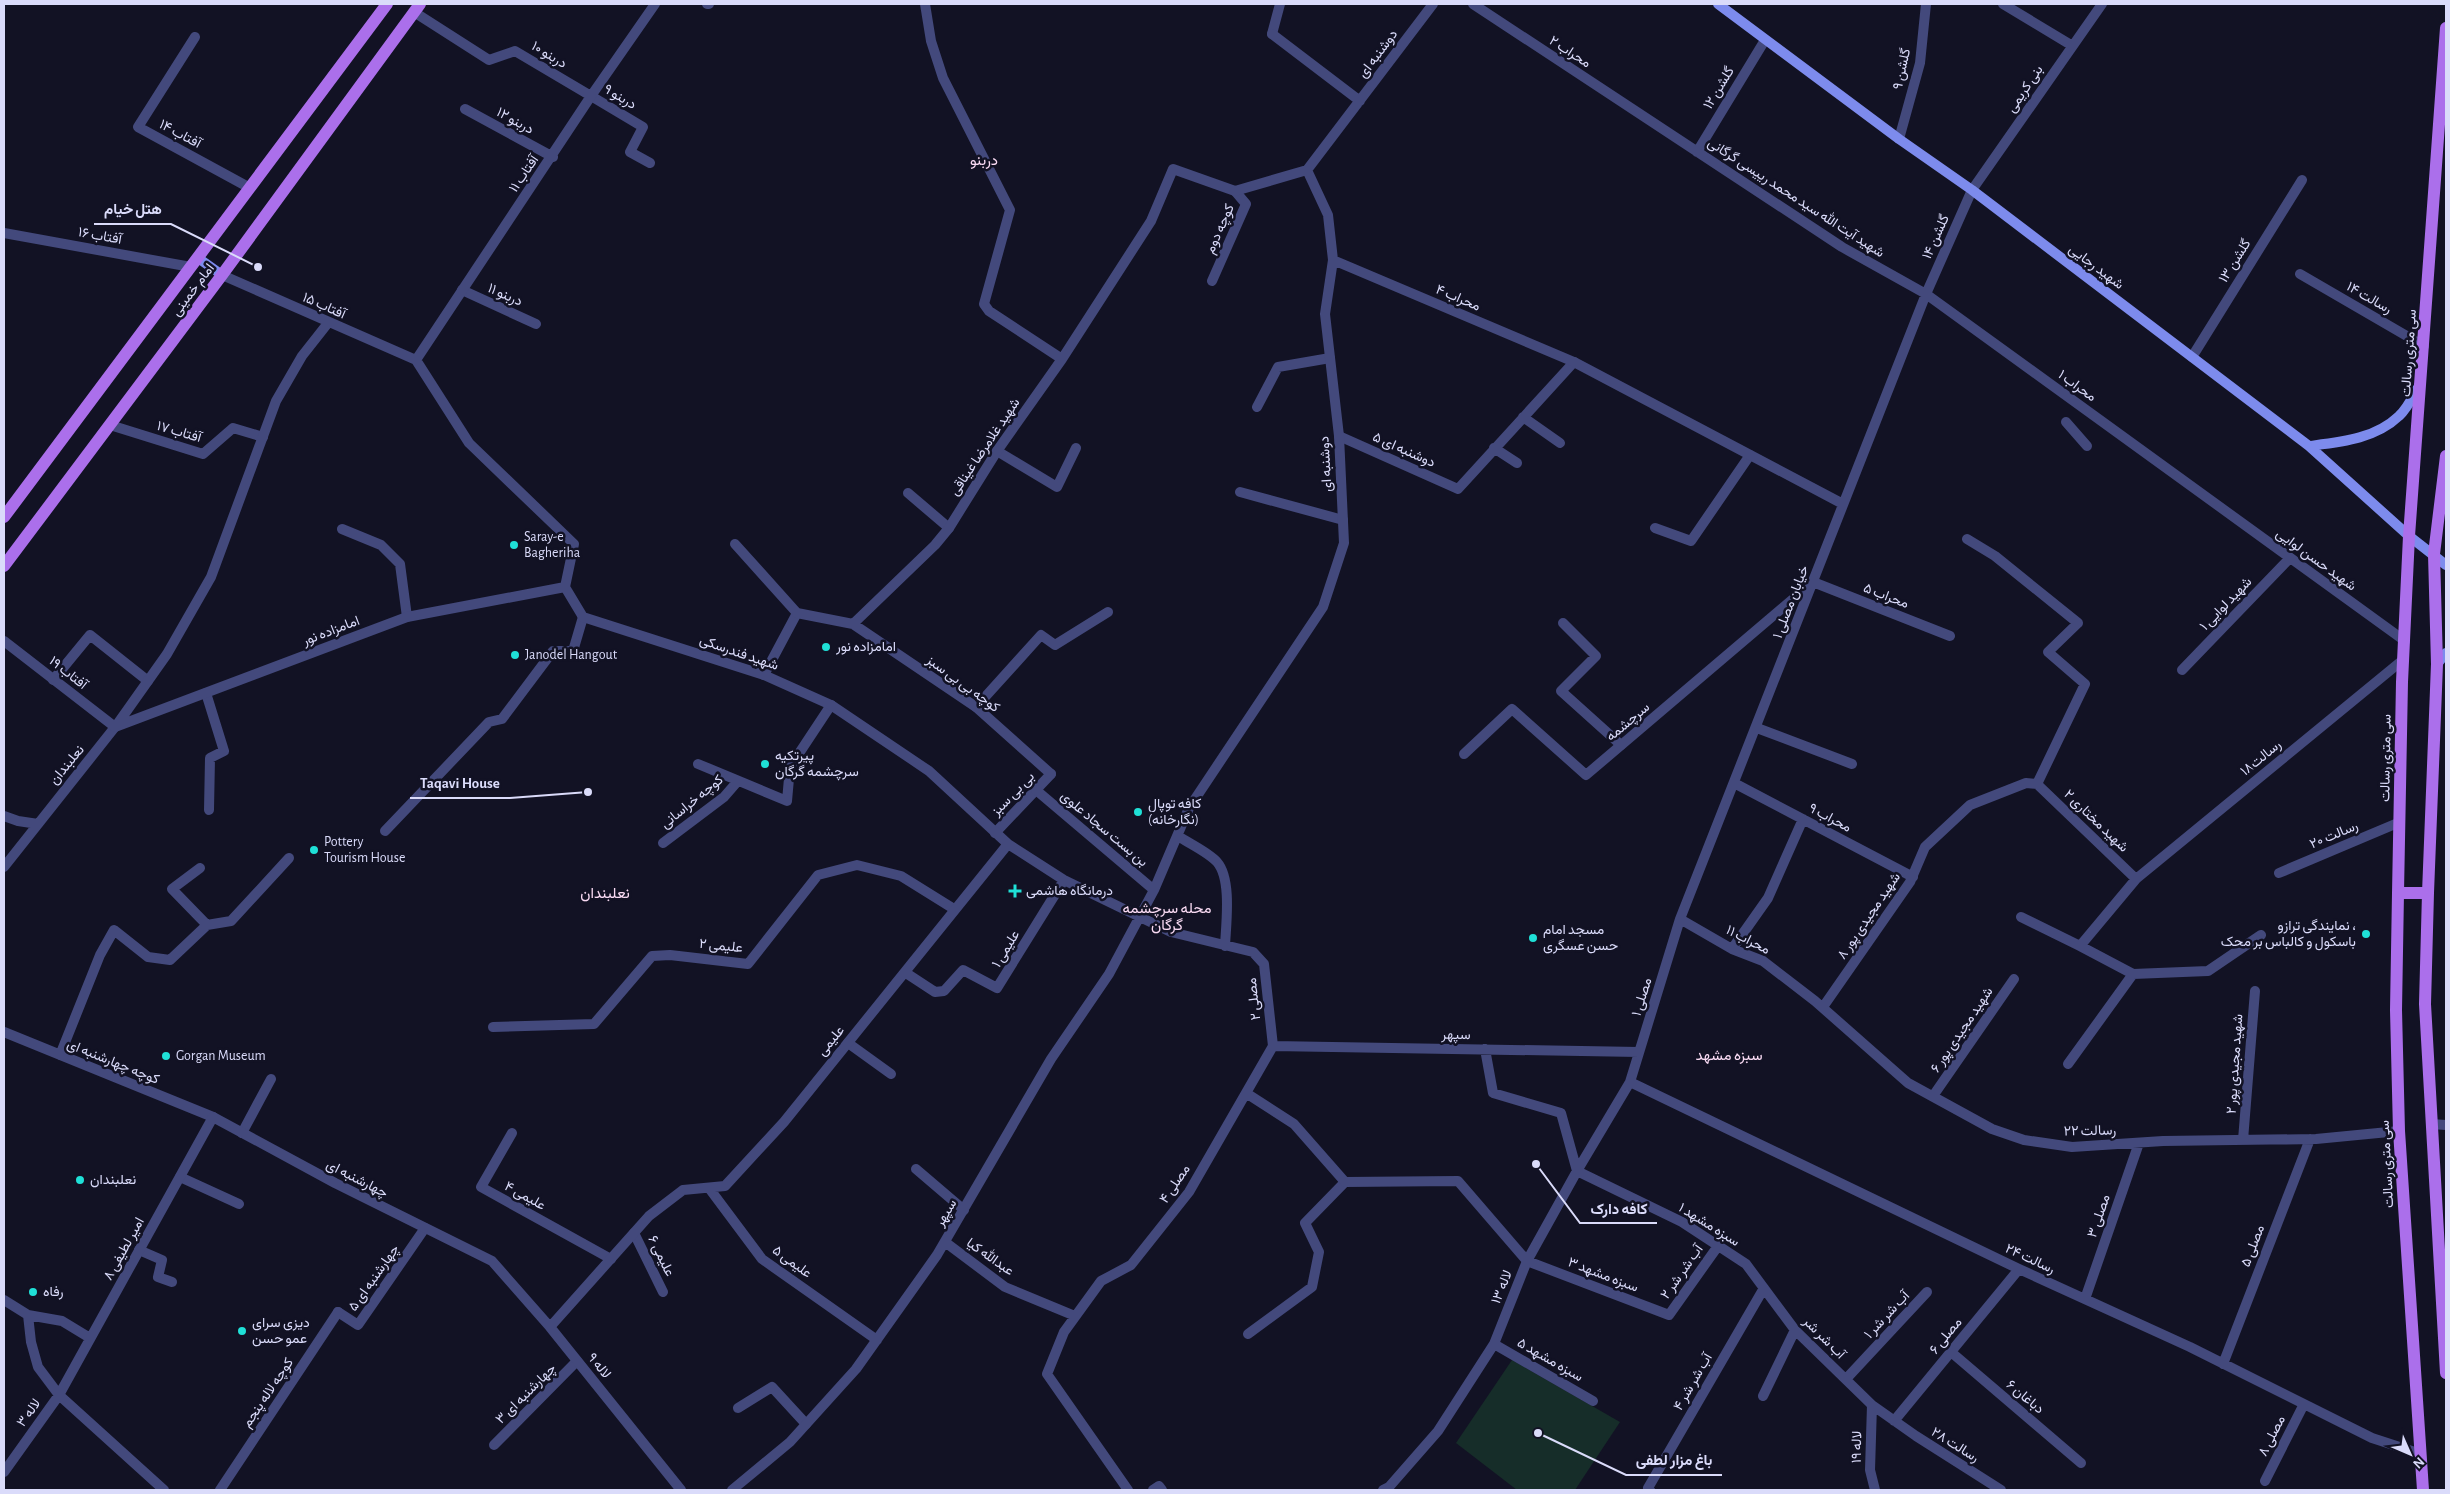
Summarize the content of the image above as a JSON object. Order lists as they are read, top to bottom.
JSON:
{
  "streets": {
    "main road": ["شهید رجایی", "امام خمینی", "سی متری رسالت"],
    "street": [
      "۲ محراب",
      "دوشنبه ای",
      "۱۰ دربنو",
      "۹ گلشن",
      "۱۲ گلشن",
      "بنی کریمی",
      "۹ دربنو",
      "۱۲ دربنو",
      "آفتاب ۱۴",
      "آفتاب ۱۱",
      "شهید آیت الله سید محمد رییسی گرگانی",
      "کوچه دوم",
      "آفتاب ۱۶",
      "گلشن ۱۴",
      "۱۳ گلشن",
      "۱۱ دربنو",
      "۴ محراب",
      "۱۴ رسالت",
      "آفتاب ۱۵",
      "۱ محراب",
      "۱۷ آفتاب",
      "شهید غلامرضا غیناقی",
      "۵ دوشنبه ای",
      "شهید حسن لوایی",
      "۵ محراب",
      "خیابان مصلی ۱",
      "۱ شهید لوایی",
      "امامزاده نور",
      "شهید فندرسکی",
      "۱۹ آفتاب",
      "کوچه بی بی سبز",
      "سرچشمه",
      "رسالت۱۸",
      "نعلبندان",
      "بی بی سبز",
      "کوچه خراسانی",
      "۹ محراب",
      "۲ شهید مختاری",
      "بن بست سجاد علوی",
      "۲۰ رسالت",
      "۸ شهید مجیدی پور",
      "۱۱ محراب",
      "۲ علیمی",
      "۱ علیمی",
      "۱ مصلی",
      "۲ مصلی",
      "۶ شهید مجیدی پور",
      "سپهر",
      "علیمی",
      "کوچه چهارشنبه ای",
      "۲ شهید مجیدی پور",
      "۲۲ رسالت",
      "چهارشنبه ای",
      "۴ مصلی",
      "۴ علیمی",
      "۳ مصلی",
      "۱ سبزه مشهد",
      "۵ مصلی",
      "۸ امیر لطیفی",
      "۶ علیمی",
      "عبدالله کیا",
      "۲۴ رسالت",
      "۵ علیمی",
      "۲ آب شر شر",
      "۳ سبزه مشهد",
      "۵ چهارشنبه ای",
      "لاله ۱۳",
      "۱ آب شر شر",
      "۶ مصلی",
      "آب شر شر",
      "۵ سبزه مشهد",
      "۹ لاله",
      "۴ آب شر شر",
      "کوچه لاله پنجم",
      "۳ چهارشنبه ای",
      "۶ دباغان",
      "لاله ۳",
      "۸ مصلی",
      "۲۸ رسالت",
      "۱۹ لاله"
    ]
  },
  "crossings": [
    ["۲ محراب", "شهید آیت الله سید محمد رییسی گرگانی"],
    ["دوشنبه ای", "۴ محراب"],
    ["دوشنبه ای", "۵ دوشنبه ای"],
    ["دوشنبه ای", "شهید فندرسکی"],
    ["دوشنبه ای", "بن بست سجاد علوی"],
    ["دوشنبه ای", "۲ مصلی"],
    ["دوشنبه ای", "سپهر"],
    ["۱۰ دربنو", "۹ دربنو"],
    ["۱۰ دربنو", "آفتاب ۱۱"],
    ["۱۰ دربنو", "امام خمینی"],
    ["۹ گلشن", "شهید رجایی"],
    ["۱۲ گلشن", "شهید آیت الله سید محمد رییسی گرگانی"],
    ["۱۲ گلشن", "شهید رجایی"],
    ["بنی کریمی", "گلشن ۱۴"],
    ["بنی کریمی", "شهید رجایی"],
    ["۹ دربنو", "آفتاب ۱۱"],
    ["۱۲ دربنو", "آفتاب ۱۱"],
    ["آفتاب ۱۴", "امام خمینی"],
    ["آفتاب ۱۱", "۱۱ دربنو"],
    ["آفتاب ۱۱", "آفتاب ۱۵"],
    ["شهید آیت الله سید محمد رییسی گرگانی", "گلشن ۱۴"],
    ["شهید آیت الله سید محمد رییسی گرگانی", "۱ محراب"],
    ["شهید آیت الله سید محمد رییسی گرگانی", "خیابان مصلی ۱"],
    ["کوچه دوم", "شهید غلامرضا غیناقی"],
    ["آفتاب ۱۶", "امام خمینی"],
    ["گلشن ۱۴", "شهید رجایی"],
    ["گلشن ۱۴", "۱ محراب"],
    ["گلشن ۱۴", "خیابان مصلی ۱"],
    ["۱۳ گلشن", "شهید رجایی"],
    ["شهید رجایی", "سی متری رسالت"],
    ["امام خمینی", "آفتاب ۱۵"],
    ["امام خمینی", "۱۷ آفتاب"],
    ["۴ محراب", "خیابان مصلی ۱"],
    ["۱۴ رسالت", "سی متری رسالت"],
    ["آفتاب ۱۵", "نعلبندان"],
    ["سی متری رسالت", "شهید حسن لوایی"],
    ["سی متری رسالت", "رسالت۱۸"],
    ["سی متری رسالت", "۲۰ رسالت"],
    ["سی متری رسالت", "۲۲ رسالت"],
    ["سی متری رسالت", "۲۴ رسالت"],
    ["۱ محراب", "شهید حسن لوایی"],
    ["۱ محراب", "خیابان مصلی ۱"],
    ["۱۷ آفتاب", "نعلبندان"],
    ["شهید غلامرضا غیناقی", "کوچه بی بی سبز"],
    ["شهید حسن لوایی", "۱ شهید لوایی"],
    ["۵ محراب", "خیابان مصلی ۱"],
    ["۵ محراب", "سرچشمه"],
    ["خیابان مصلی ۱", "سرچشمه"],
    ["خیابان مصلی ۱", "۹ محراب"],
    ["خیابان مصلی ۱", "۱۱ محراب"],
    ["خیابان مصلی ۱", "۱ مصلی"],
    ["امامزاده نور", "۱۹ آفتاب"],
    ["امامزاده نور", "نعلبندان"],
    ["شهید فندرسکی", "بی بی سبز"],
    ["شهید فندرسکی", "۱ علیمی"],
    ["شهید فندرسکی", "۲ مصلی"],
    ["شهید فندرسکی", "سپهر"],
    ["شهید فندرسکی", "علیمی"],
    ["۱۹ آفتاب", "نعلبندان"],
    ["کوچه بی بی سبز", "بی بی سبز"],
    ["رسالت۱۸", "۲ شهید مختاری"],
    ["بی بی سبز", "بن بست سجاد علوی"],
    ["۹ محراب", "۸ شهید مجیدی پور"],
    ["۲ شهید مختاری", "۸ شهید مجیدی پور"],
    ["۸ شهید مجیدی پور", "۱۱ محراب"],
    ["۸ شهید مجیدی پور", "۲۲ رسالت"],
    ["۱۱ محراب", "۱ مصلی"],
    ["۱۱ محراب", "۲۲ رسالت"],
    ["۲ علیمی", "علیمی"],
    ["۱ علیمی", "علیمی"],
    ["۱ مصلی", "سپهر"],
    ["۱ مصلی", "۲۴ رسالت"],
    ["۱ مصلی", "لاله ۱۳"],
    ["۲ مصلی", "سپهر"],
    ["۲ مصلی", "۴ مصلی"],
    ["۶ شهید مجیدی پور", "۲۲ رسالت"],
    ["سپهر", "۴ مصلی"],
    ["سپهر", "عبدالله کیا"],
    ["سپهر", "۵ علیمی"],
    ["علیمی", "۶ علیمی"],
    ["علیمی", "۵ علیمی"],
    ["کوچه چهارشنبه ای", "چهارشنبه ای"],
    ["کوچه چهارشنبه ای", "۸ امیر لطیفی"],
    ["۲ شهید مجیدی پور", "۲۲ رسالت"],
    ["۲۲ رسالت", "۳ مصلی"],
    ["۲۲ رسالت", "۵ مصلی"],
    ["چهارشنبه ای", "۸ امیر لطیفی"],
    ["چهارشنبه ای", "۵ چهارشنبه ای"],
    ["چهارشنبه ای", "۹ لاله"],
    ["۴ مصلی", "عبدالله کیا"],
    ["۳ مصلی", "۲۴ رسالت"],
    ["۱ سبزه مشهد", "۲ آب شر شر"],
    ["۱ سبزه مشهد", "لاله ۱۳"],
    ["۱ سبزه مشهد", "آب شر شر"],
    ["۵ مصلی", "۲۴ رسالت"],
    ["۸ امیر لطیفی", "لاله ۳"],
    ["۲۴ رسالت", "لاله ۱۳"],
    ["۲۴ رسالت", "۶ مصلی"],
    ["۲۴ رسالت", "۸ مصلی"],
    ["۲ آب شر شر", "۳ سبزه مشهد"],
    ["۳ سبزه مشهد", "لاله ۱۳"],
    ["۵ چهارشنبه ای", "کوچه لاله پنجم"],
    ["لاله ۱۳", "۵ سبزه مشهد"],
    ["۱ آب شر شر", "آب شر شر"],
    ["۶ مصلی", "آب شر شر"],
    ["۶ مصلی", "۶ دباغان"],
    ["۶ مصلی", "۲۸ رسالت"],
    ["آب شر شر", "۴ آب شر شر"],
    ["آب شر شر", "۲۸ رسالت"],
    ["آب شر شر", "۱۹ لاله"],
    ["۹ لاله", "۳ چهارشنبه ای"]
  ],
  "districts": [
    "دربنو",
    "نعلبندان",
    "محله سرچشمه گرگان",
    "سبزه مشهد"
  ],
  "places": {
    "other": [
      "هتل خیام",
      "Saray-e Bagheriha",
      "امامزاده نور",
      "Janodel Hangout",
      "پیرتکیه سرچشمه گرگان",
      "Taqavi House",
      "کافه توپال (نگارخانه)",
      "Pottery Tourism House",
      "نمایندگی ترازو ، باسکول و کالباس بر محک",
      "مسجد امام حسن عسگری",
      "Gorgan Museum",
      "کافه دارک",
      "نعلبندان",
      "رفاه",
      "دیزی سرای عمو حسن",
      "باغ مزار لطفی"
    ],
    "health": ["درمانگاه هاشمی"]
  },
  "north": "bottom right"
}
